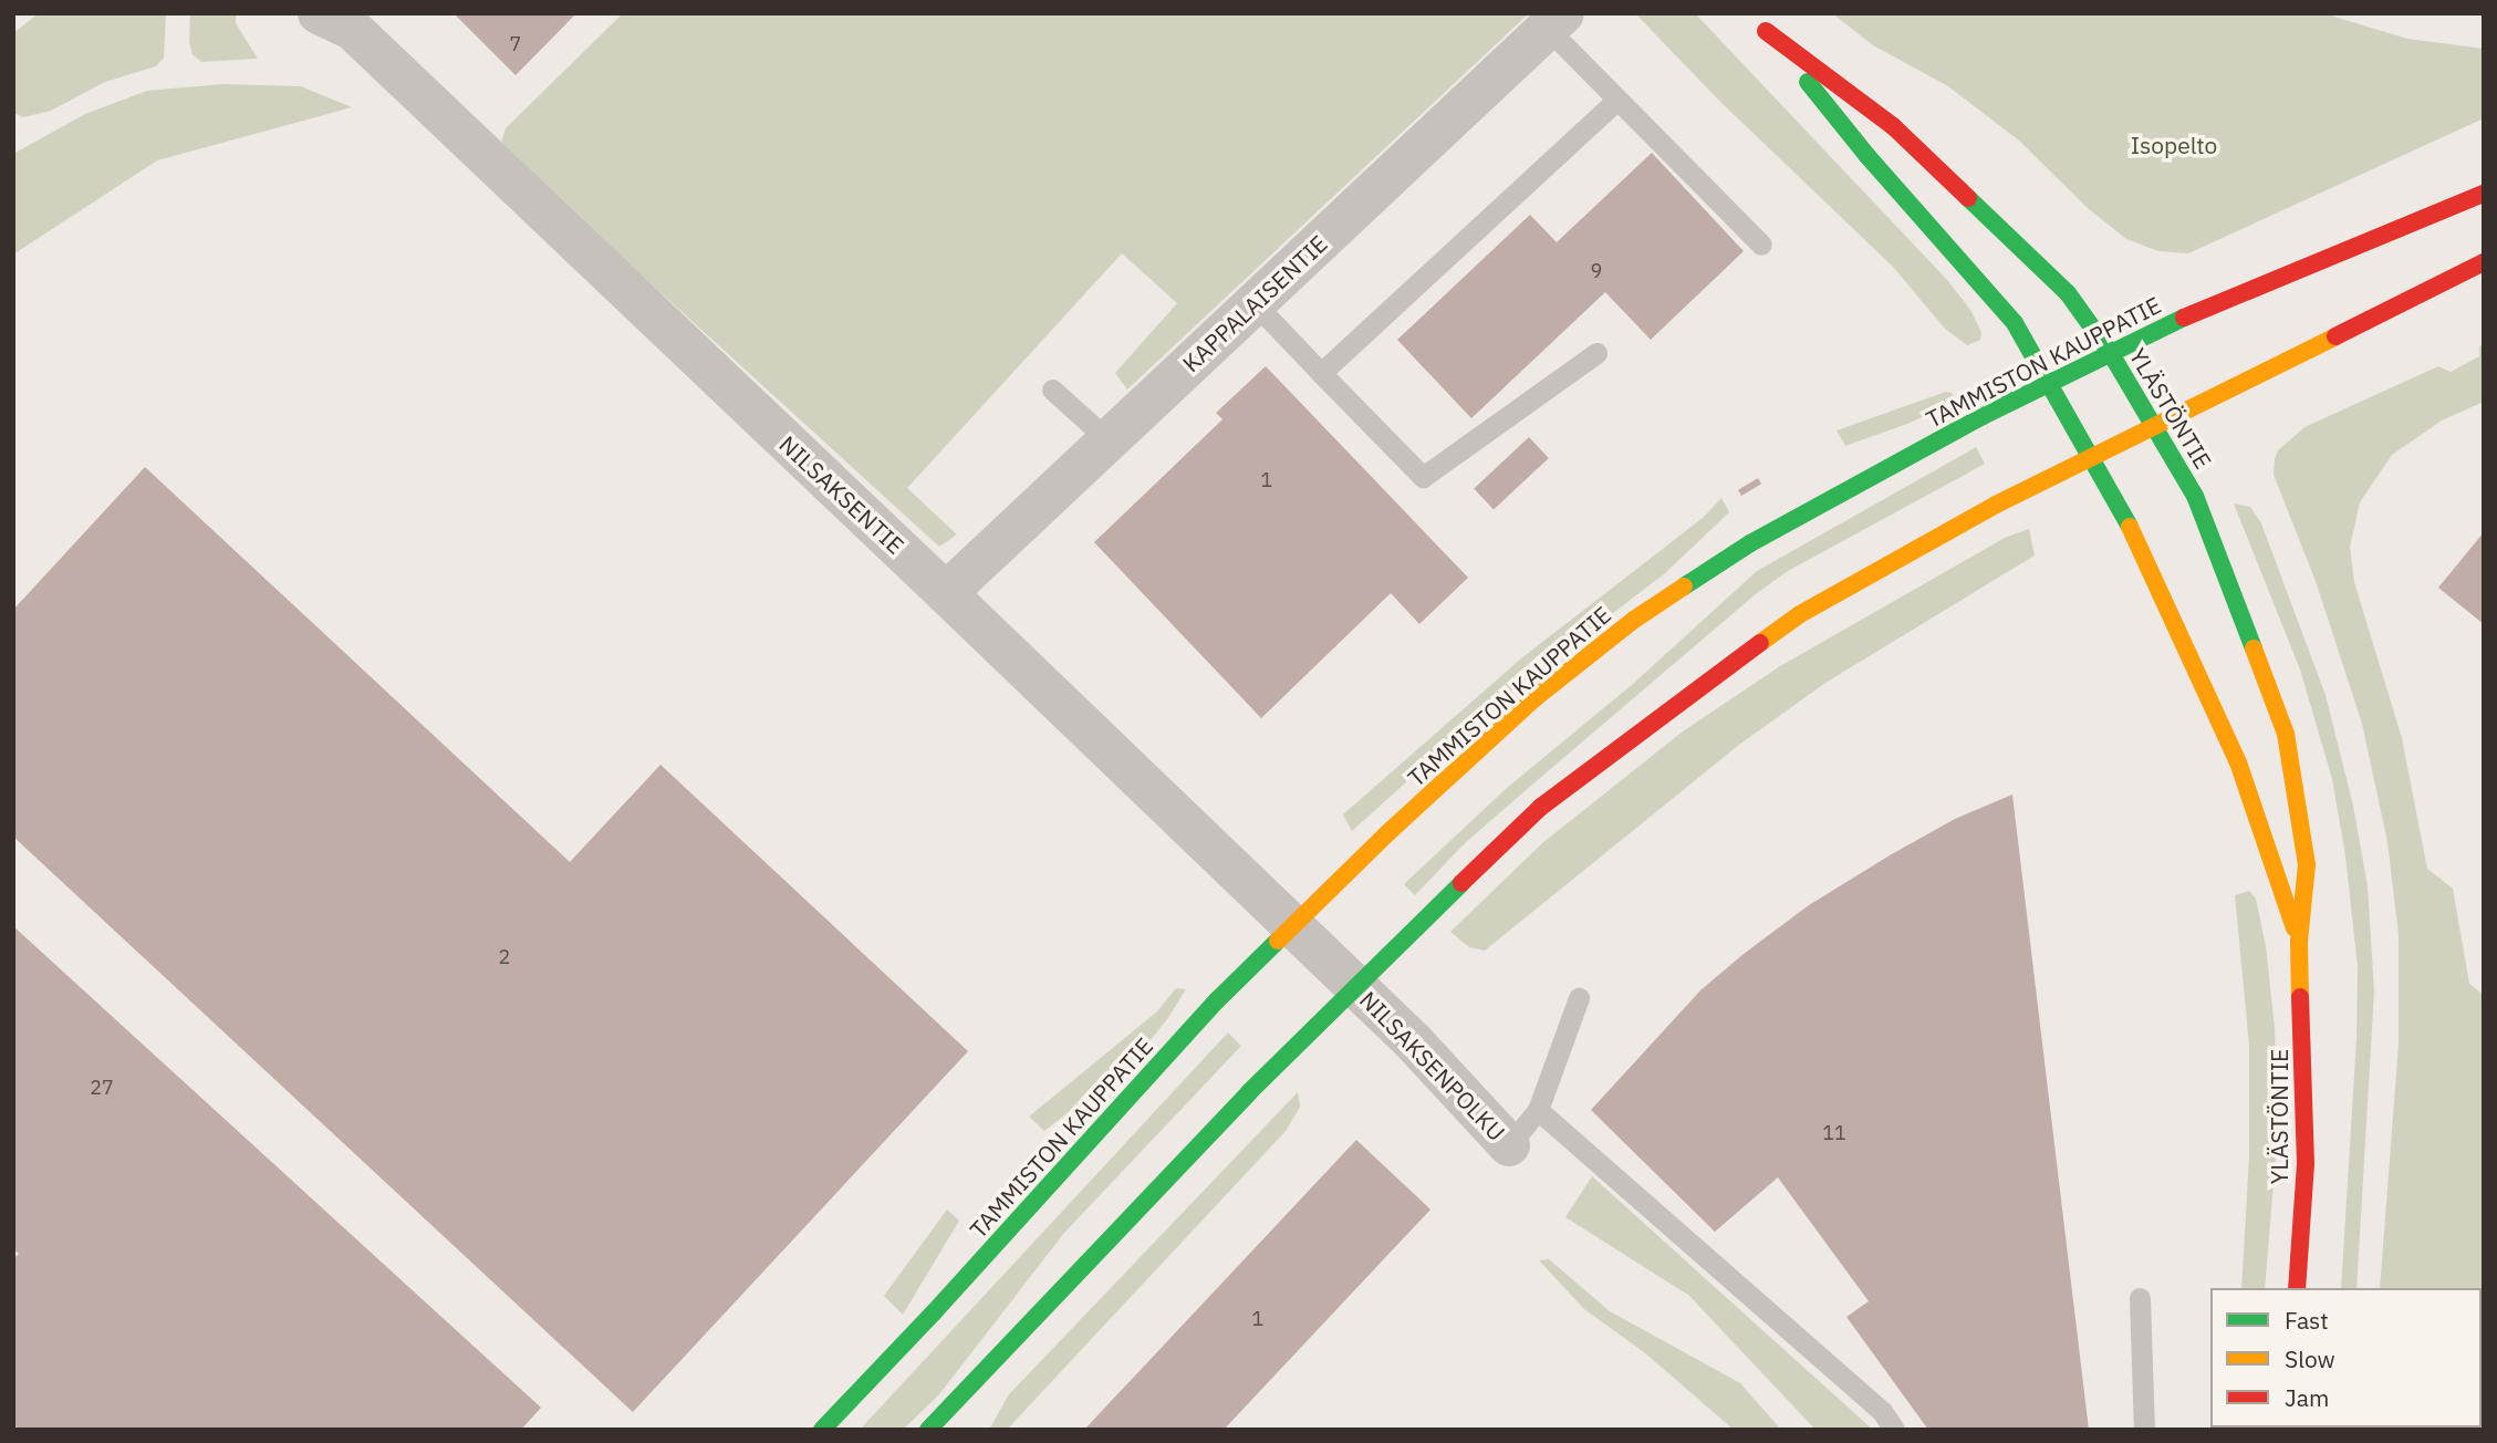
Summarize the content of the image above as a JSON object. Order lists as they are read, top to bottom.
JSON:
{
  "streets": {
    "main road": ["TAMMISTON KAUPPATIE", "YLÄSTÖNTIE"],
    "street": ["KAPPALAISENTIE", "NILSAKSENTIE", "NILSAKSENPOLKU"]
  },
  "crossings": [
    ["KAPPALAISENTIE", "NILSAKSENTIE"],
    ["TAMMISTON KAUPPATIE", "YLÄSTÖNTIE"],
    ["TAMMISTON KAUPPATIE", "NILSAKSENTIE"],
    ["NILSAKSENTIE", "NILSAKSENPOLKU"]
  ],
  "parks": ["Isopelto"],
  "house_numbers": [
    "7",
    "9",
    "1",
    "2",
    "27",
    "11",
    "1"
  ],
  "legend": ["Fast", "Slow", "Jam"]
}
